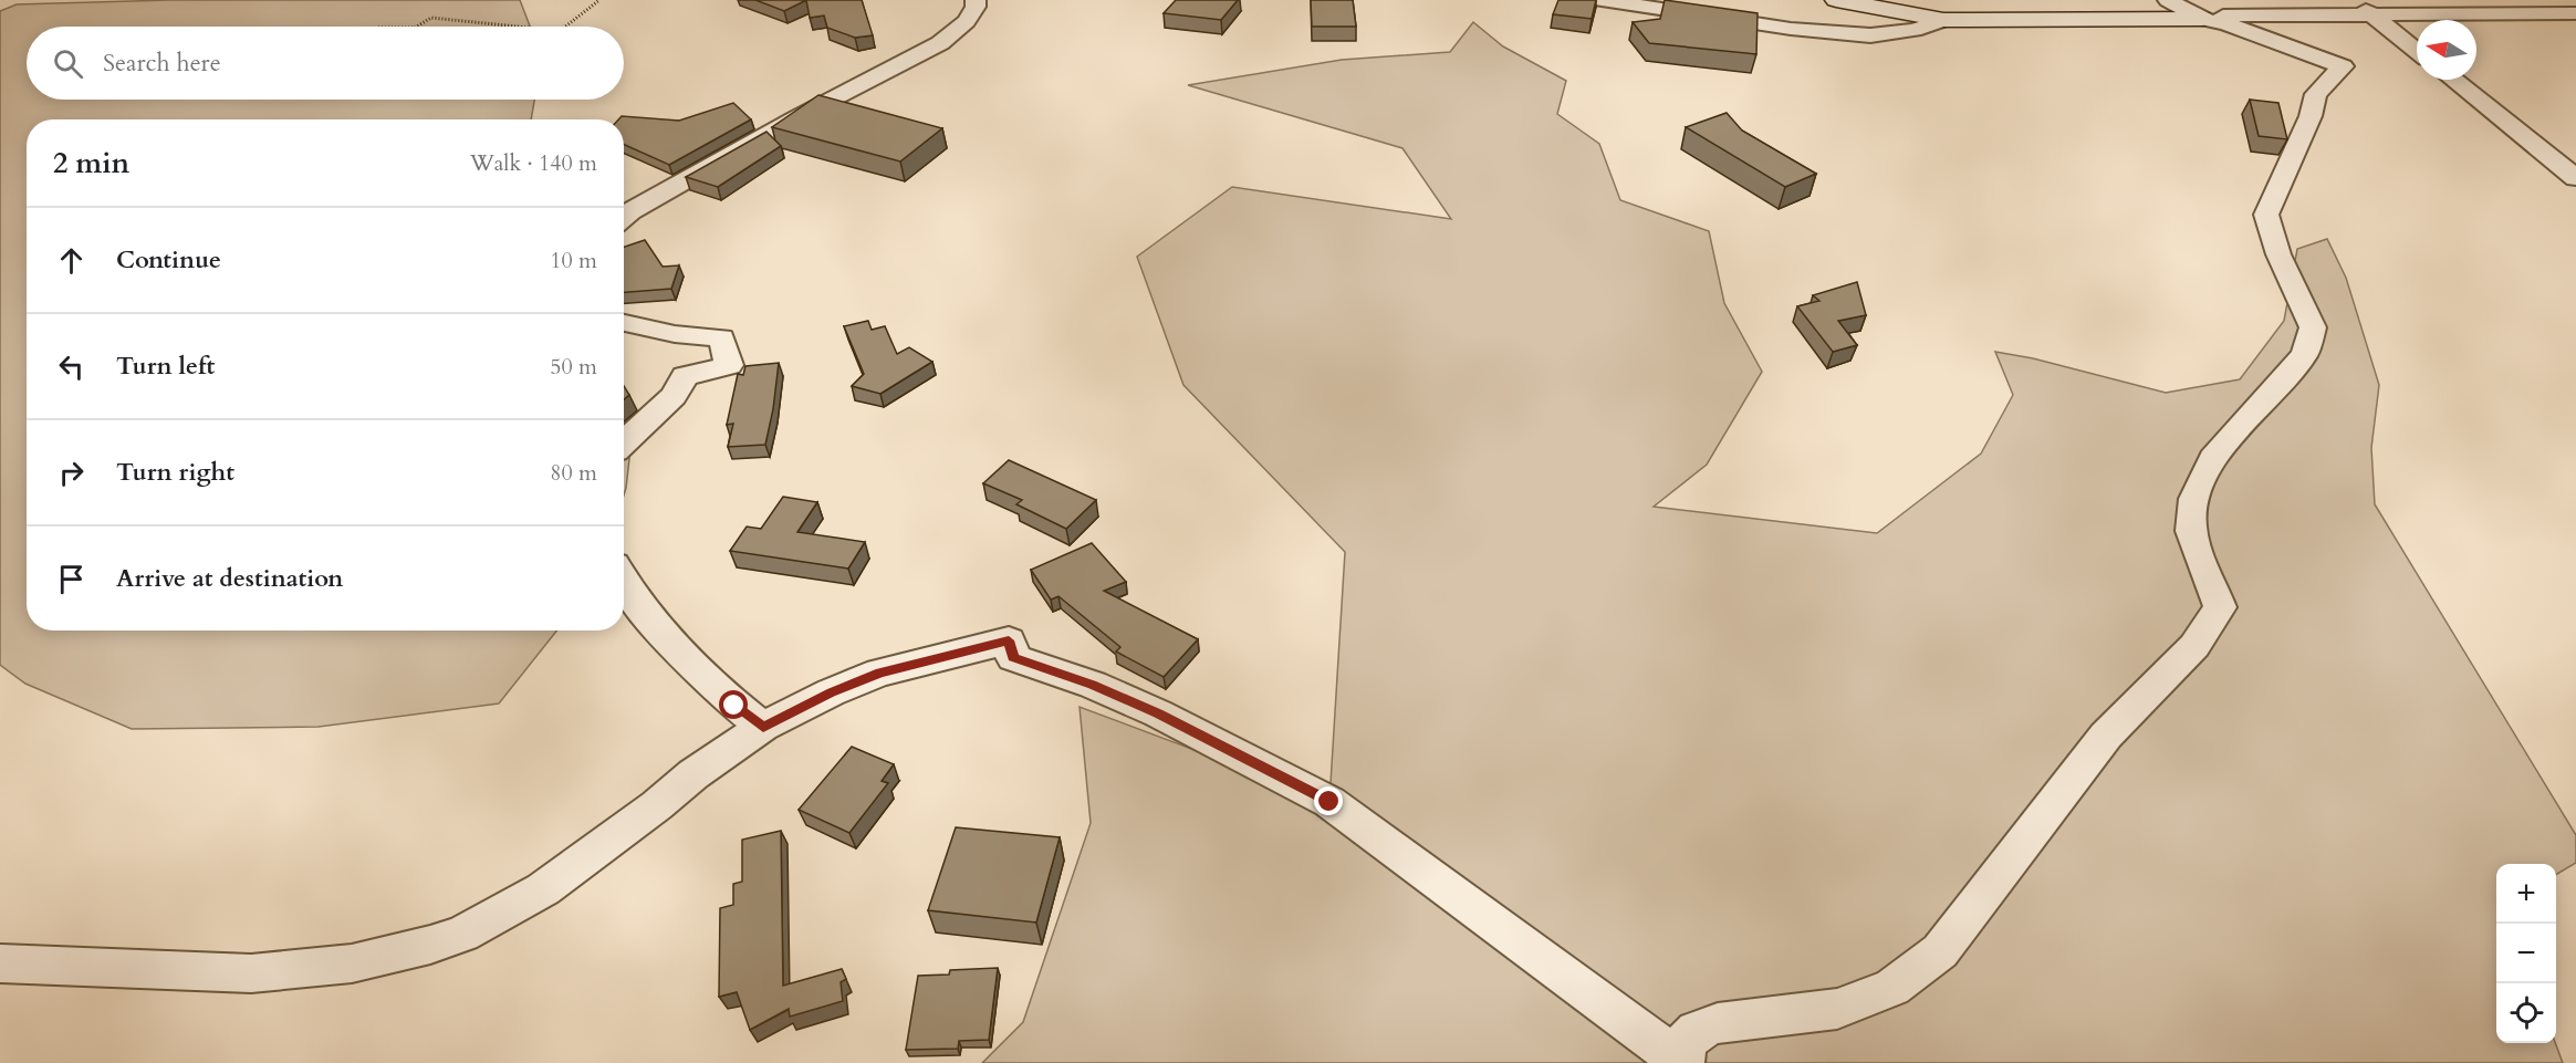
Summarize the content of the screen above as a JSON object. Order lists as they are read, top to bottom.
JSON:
{
  "north": "left",
  "page": {
    "search": "Search here",
    "heading": ["2 min", "Walk · 140 m"],
    "list": [
      ["Continue", "10 m"],
      ["Turn left", "50 m"],
      ["Turn right", "80 m"],
      "Arrive at destination"
    ],
    "map_buttons": ["+", "−"]
  }
}
